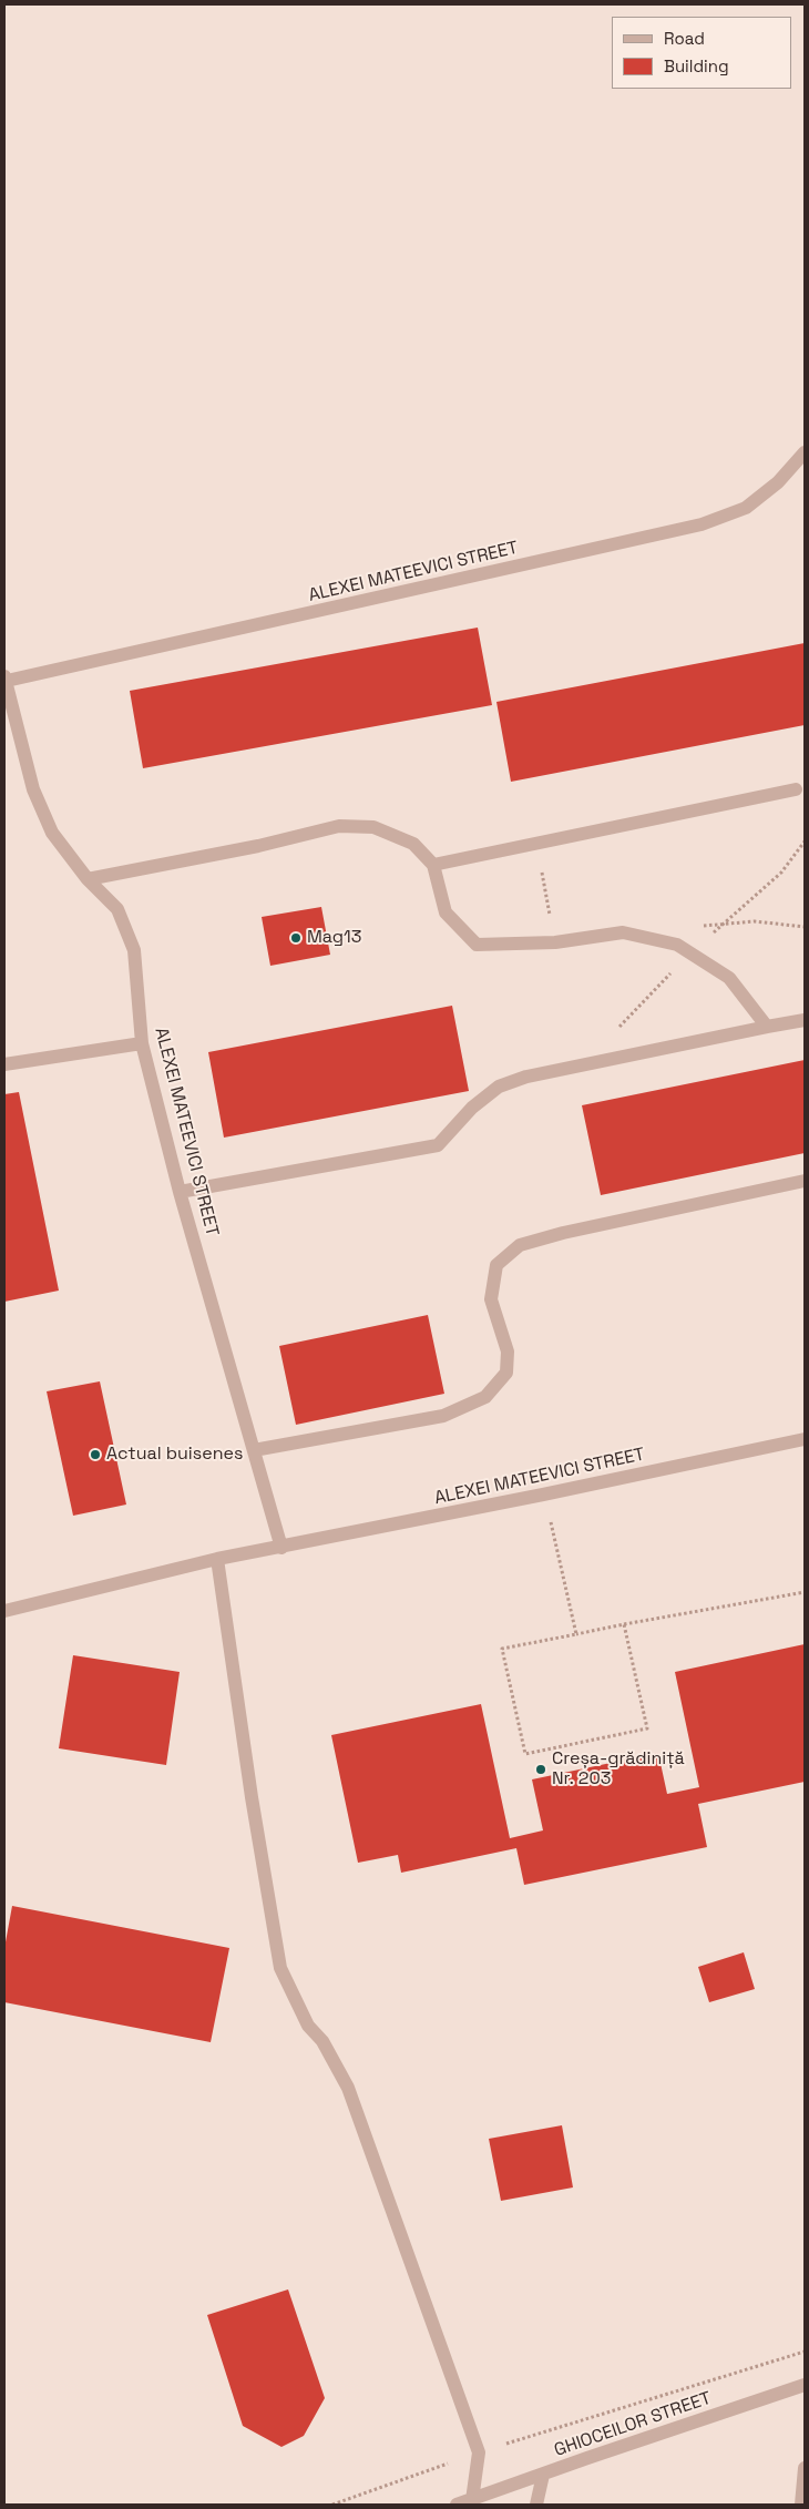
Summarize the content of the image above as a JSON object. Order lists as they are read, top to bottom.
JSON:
{
  "streets": {
    "street": ["ALEXEI MATEEVICI STREET", "GHIOCEILOR STREET"]
  },
  "places": ["Mag13", "Actual buisenes", "Creșa-grădiniță Nr. 203"],
  "legend": ["Road", "Building"]
}
